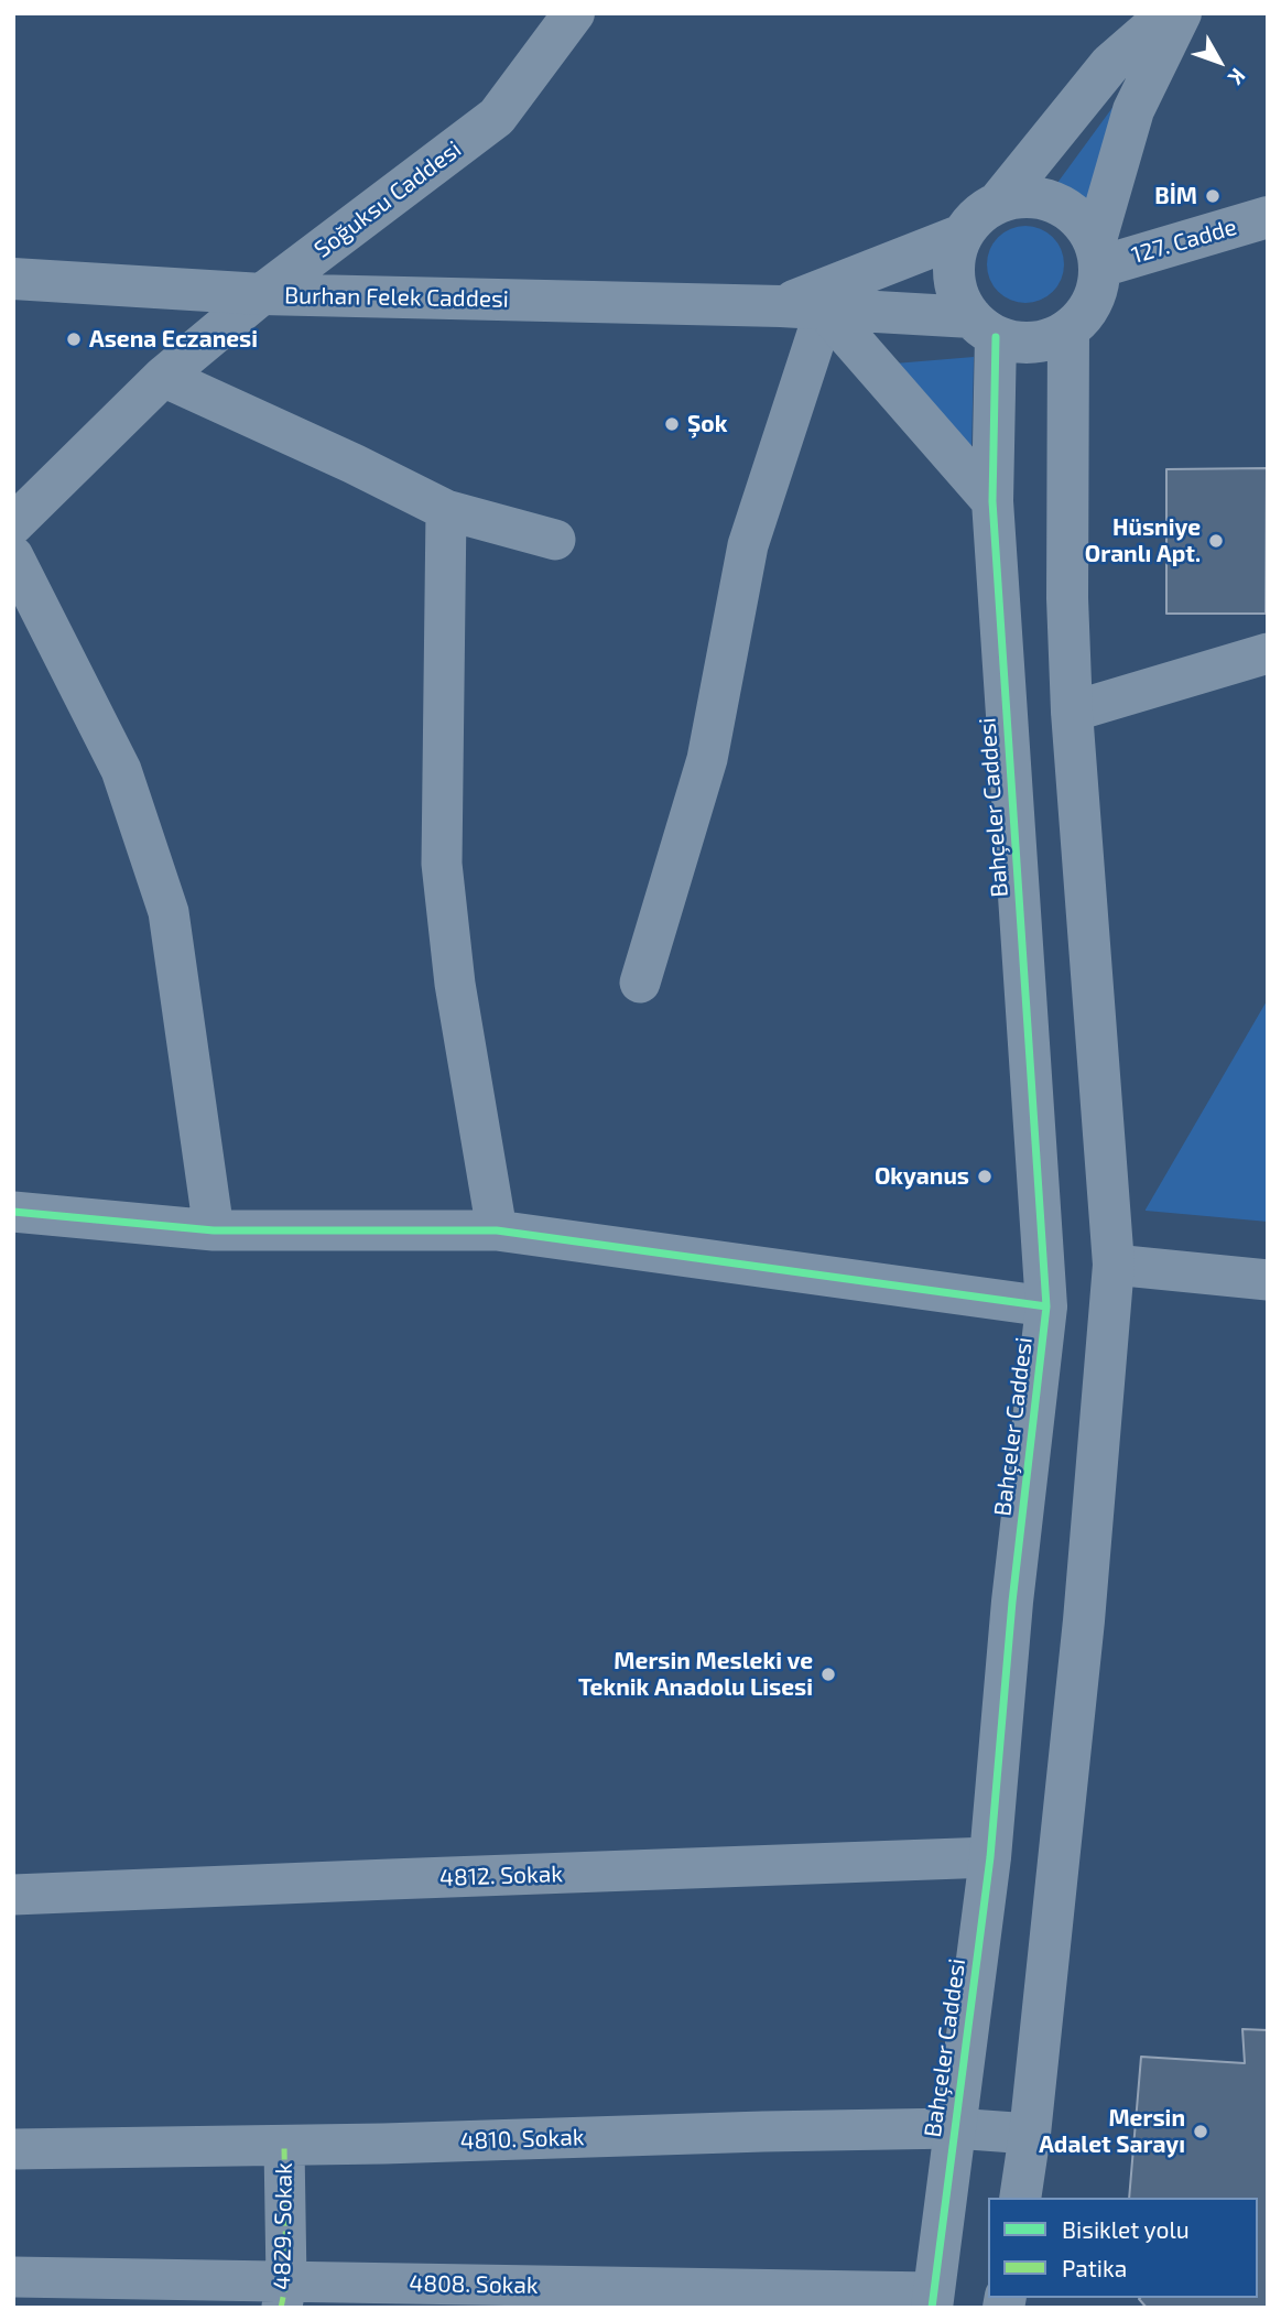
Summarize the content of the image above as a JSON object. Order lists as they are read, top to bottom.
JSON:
{
  "streets": {
    "street": [
      "Soğuksu Caddesi",
      "127. Cadde",
      "Burhan Felek Caddesi",
      "Bahçeler Caddesi",
      "4812. Sokak",
      "4810. Sokak",
      "4829. Sokak",
      "4808. Sokak"
    ]
  },
  "crossings": [
    ["Soğuksu Caddesi", "Burhan Felek Caddesi"],
    ["127. Cadde", "Burhan Felek Caddesi"],
    ["127. Cadde", "Bahçeler Caddesi"],
    ["Burhan Felek Caddesi", "Bahçeler Caddesi"],
    ["Bahçeler Caddesi", "4812. Sokak"],
    ["Bahçeler Caddesi", "4810. Sokak"],
    ["Bahçeler Caddesi", "4808. Sokak"],
    ["4810. Sokak", "4829. Sokak"],
    ["4829. Sokak", "4808. Sokak"]
  ],
  "places": [
    "BİM",
    "Asena Eczanesi",
    "Şok",
    "Hüsniye Oranlı Apt.",
    "Okyanus",
    "Mersin Mesleki ve Teknik Anadolu Lisesi",
    "Mersin Adalet Sarayı"
  ],
  "legend": ["Bisiklet yolu", "Patika"],
  "north": "bottom right"
}
